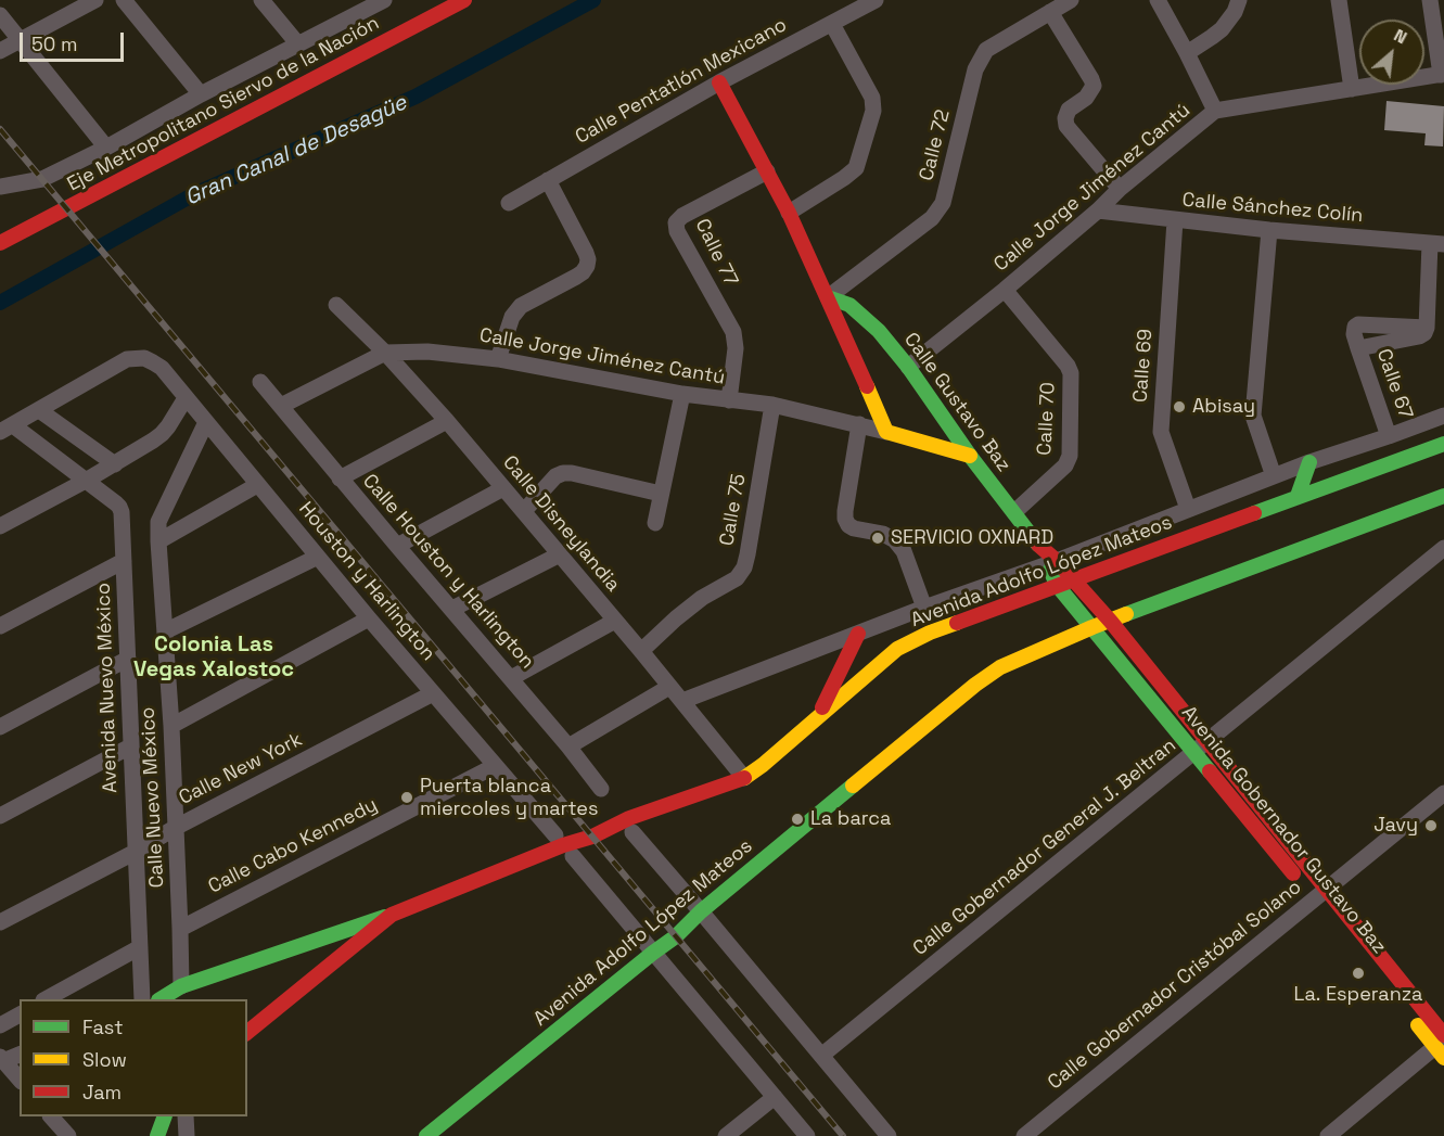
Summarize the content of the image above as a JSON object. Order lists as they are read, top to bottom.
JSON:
{
  "streets": {
    "main road": [
      "Eje Metropolitano Siervo de la Nación",
      "Calle Gustavo Baz",
      "Avenida Adolfo López Mateos",
      "Avenida Gobernador Gustavo Baz"
    ],
    "street": [
      "Calle Pentatlón Mexicano",
      "Calle 72",
      "Calle Jorge Jiménez Cantú",
      "Calle Sánchez Colín",
      "Calle 77",
      "Calle 69",
      "Calle 67",
      "Calle 70",
      "Calle 75",
      "Calle Disneylandia",
      "Calle Houston y Harlington",
      "Houston y Harlington",
      "Avenida Nuevo México",
      "Calle New York",
      "Calle Nuevo México",
      "Calle Cabo Kennedy",
      "Calle Gobernador General J. Beltran",
      "Calle Gobernador Cristóbal Solano"
    ]
  },
  "crossings": [
    ["Calle 72", "Calle Gustavo Baz"],
    ["Calle Jorge Jiménez Cantú", "Calle Sánchez Colín"],
    ["Calle Jorge Jiménez Cantú", "Calle 77"],
    ["Calle Jorge Jiménez Cantú", "Calle Gustavo Baz"],
    ["Calle Jorge Jiménez Cantú", "Calle 70"],
    ["Calle Jorge Jiménez Cantú", "Calle 75"],
    ["Calle Jorge Jiménez Cantú", "Calle Disneylandia"],
    ["Calle Sánchez Colín", "Calle 69"],
    ["Calle Gustavo Baz", "Calle 70"],
    ["Calle Gustavo Baz", "Avenida Adolfo López Mateos"],
    ["Calle Gustavo Baz", "Avenida Gobernador Gustavo Baz"],
    ["Calle 75", "Calle Disneylandia"],
    ["Calle Disneylandia", "Avenida Adolfo López Mateos"],
    ["Avenida Adolfo López Mateos", "Avenida Gobernador Gustavo Baz"],
    ["Houston y Harlington", "Calle New York"],
    ["Houston y Harlington", "Calle Nuevo México"],
    ["Houston y Harlington", "Calle Cabo Kennedy"],
    ["Avenida Nuevo México", "Calle New York"],
    ["Calle New York", "Calle Nuevo México"],
    ["Calle Nuevo México", "Calle Cabo Kennedy"],
    ["Avenida Gobernador Gustavo Baz", "Calle Gobernador General J. Beltran"],
    ["Avenida Gobernador Gustavo Baz", "Calle Gobernador Cristóbal Solano"]
  ],
  "districts": ["Colonia Las Vegas Xalostoc"],
  "water": ["Gran Canal de Desagüe"],
  "places": [
    "Abisay",
    "SERVICIO OXNARD",
    "Puerta blanca miercoles y martes",
    "La barca",
    "Javy",
    "La. Esperanza"
  ],
  "legend": ["Fast", "Slow", "Jam"],
  "scale_bar": "50 m",
  "north": "top right"
}
